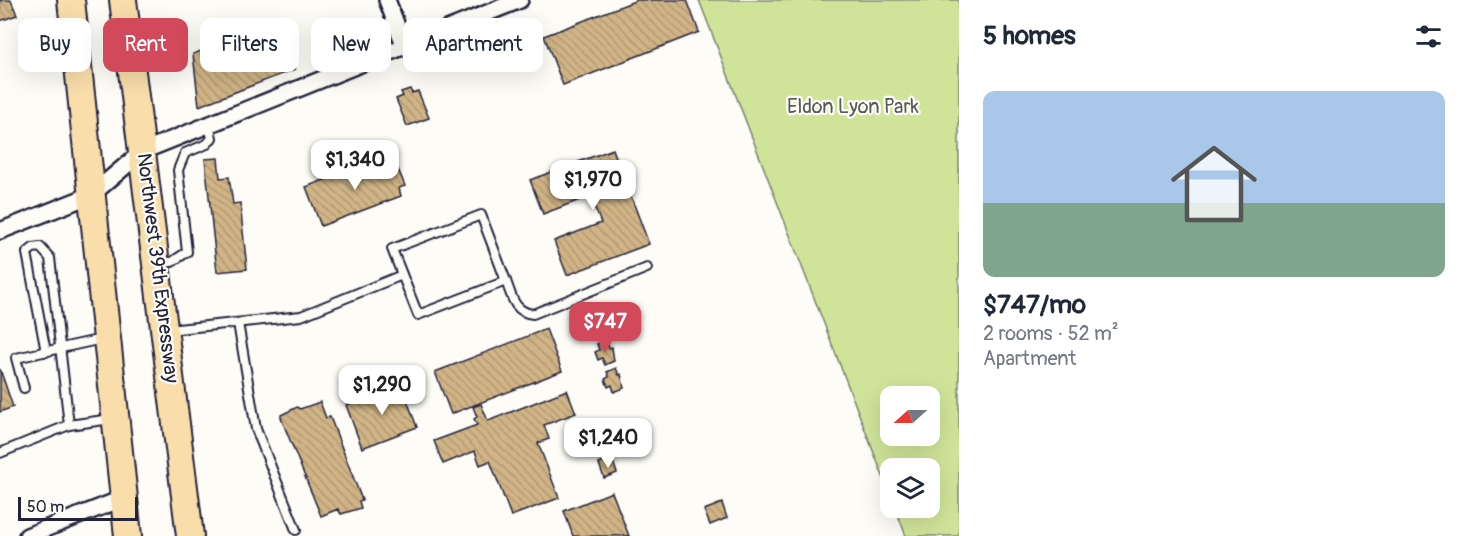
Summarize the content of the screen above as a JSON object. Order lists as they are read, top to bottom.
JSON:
{
  "streets": {
    "highway": ["Northwest 39th Expressway"]
  },
  "parks": ["Eldon Lyon Park"],
  "scale_bar": "50 m",
  "north": "left",
  "page": {
    "heading": "5 homes",
    "chip": [
      "Buy",
      "Rent",
      "Filters",
      "New",
      "Apartment"
    ],
    "list": [
      {
        "name": "$747/mo",
        "note": "2 rooms · 52 m² · Apartment"
      }
    ],
    "price": [
      "$1,340",
      "$1,970",
      "$747",
      "$1,290",
      "$1,240"
    ],
    "scale": "50 m"
  }
}
